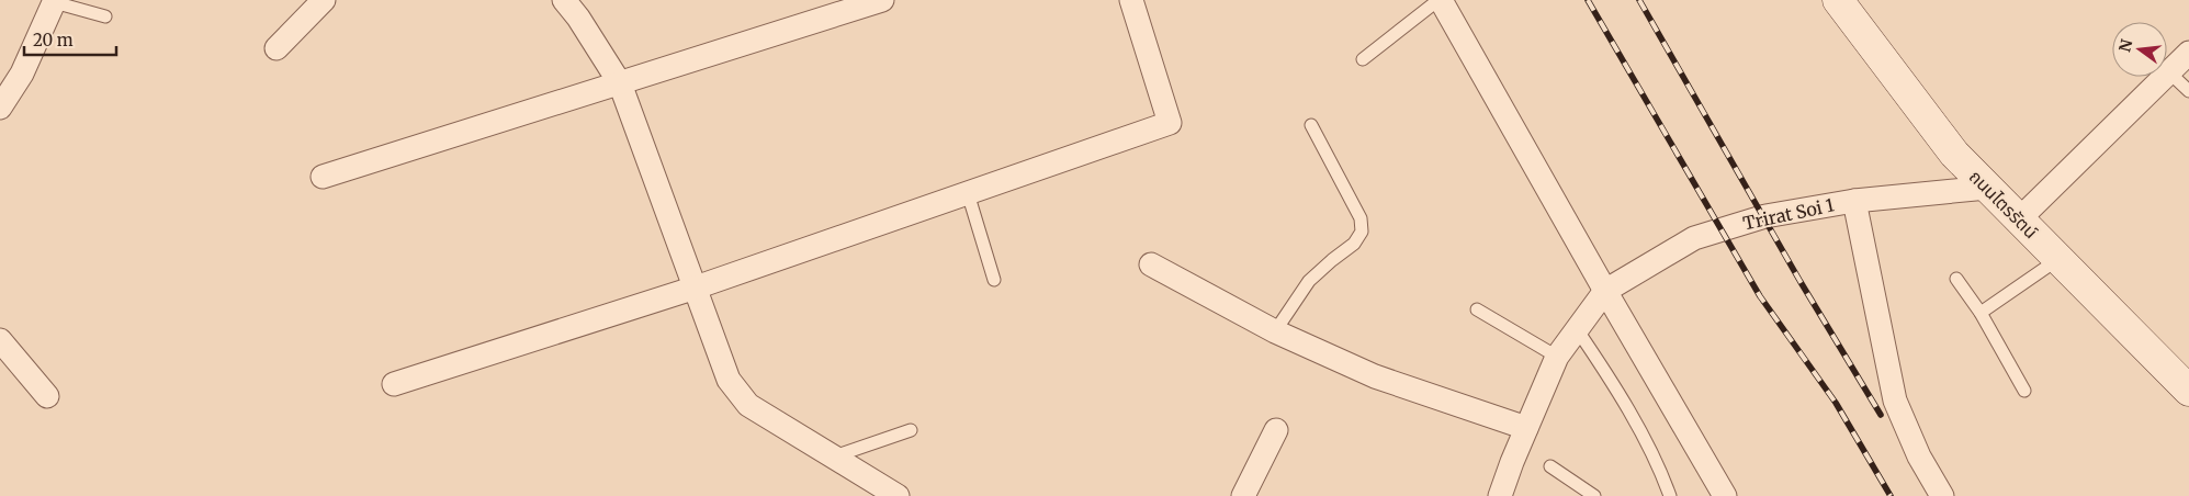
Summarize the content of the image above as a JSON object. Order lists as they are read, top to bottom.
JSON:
{
  "streets": {
    "main road": ["ถนนไตรรัตน์"],
    "street": ["Trirat Soi 1"]
  },
  "crossings": [
    ["ถนนไตรรัตน์", "Trirat Soi 1"]
  ],
  "scale_bar": "20 m",
  "north": "left"
}
